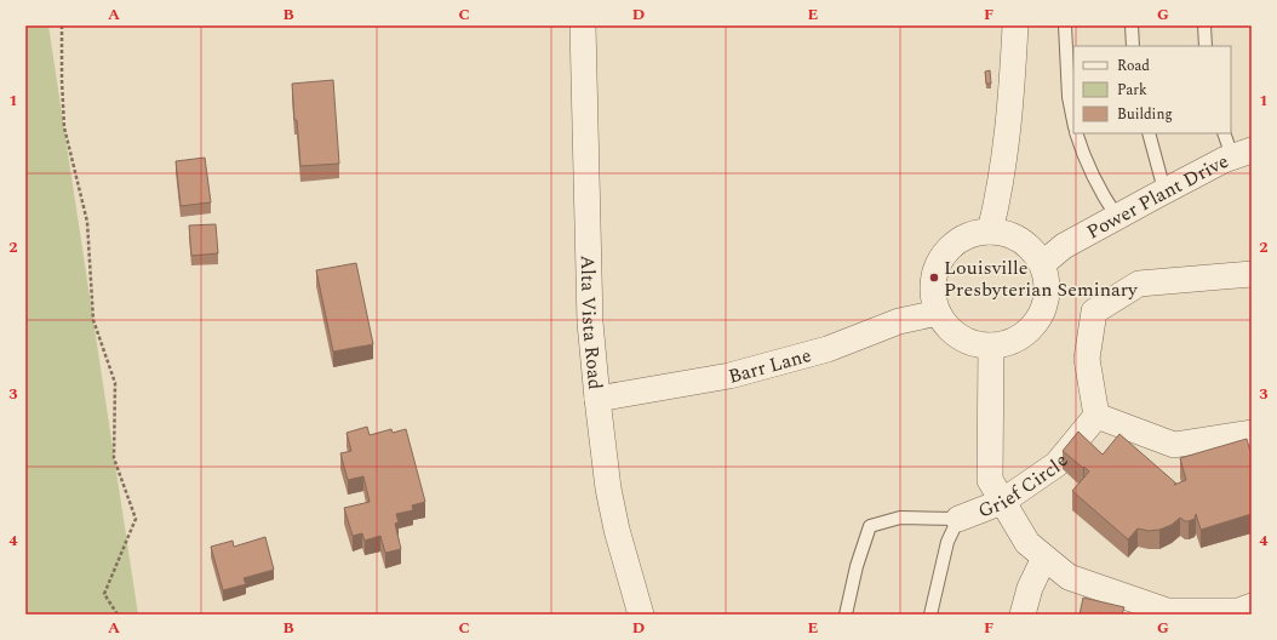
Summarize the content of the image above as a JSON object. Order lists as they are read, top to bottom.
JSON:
{
  "streets": {
    "street": [
      "Power Plant Drive",
      "Alta Vista Road",
      "Barr Lane",
      "Grief Circle"
    ]
  },
  "crossings": [
    ["Power Plant Drive", "Barr Lane"],
    ["Alta Vista Road", "Barr Lane"]
  ],
  "places": ["Louisville Presbyterian Seminary"],
  "legend": ["Road", "Park", "Building"],
  "grid": {
    "columns": [
      "A",
      "B",
      "C",
      "D",
      "E",
      "F",
      "G"
    ],
    "rows": [
      "1",
      "2",
      "3",
      "4"
    ]
  }
}
